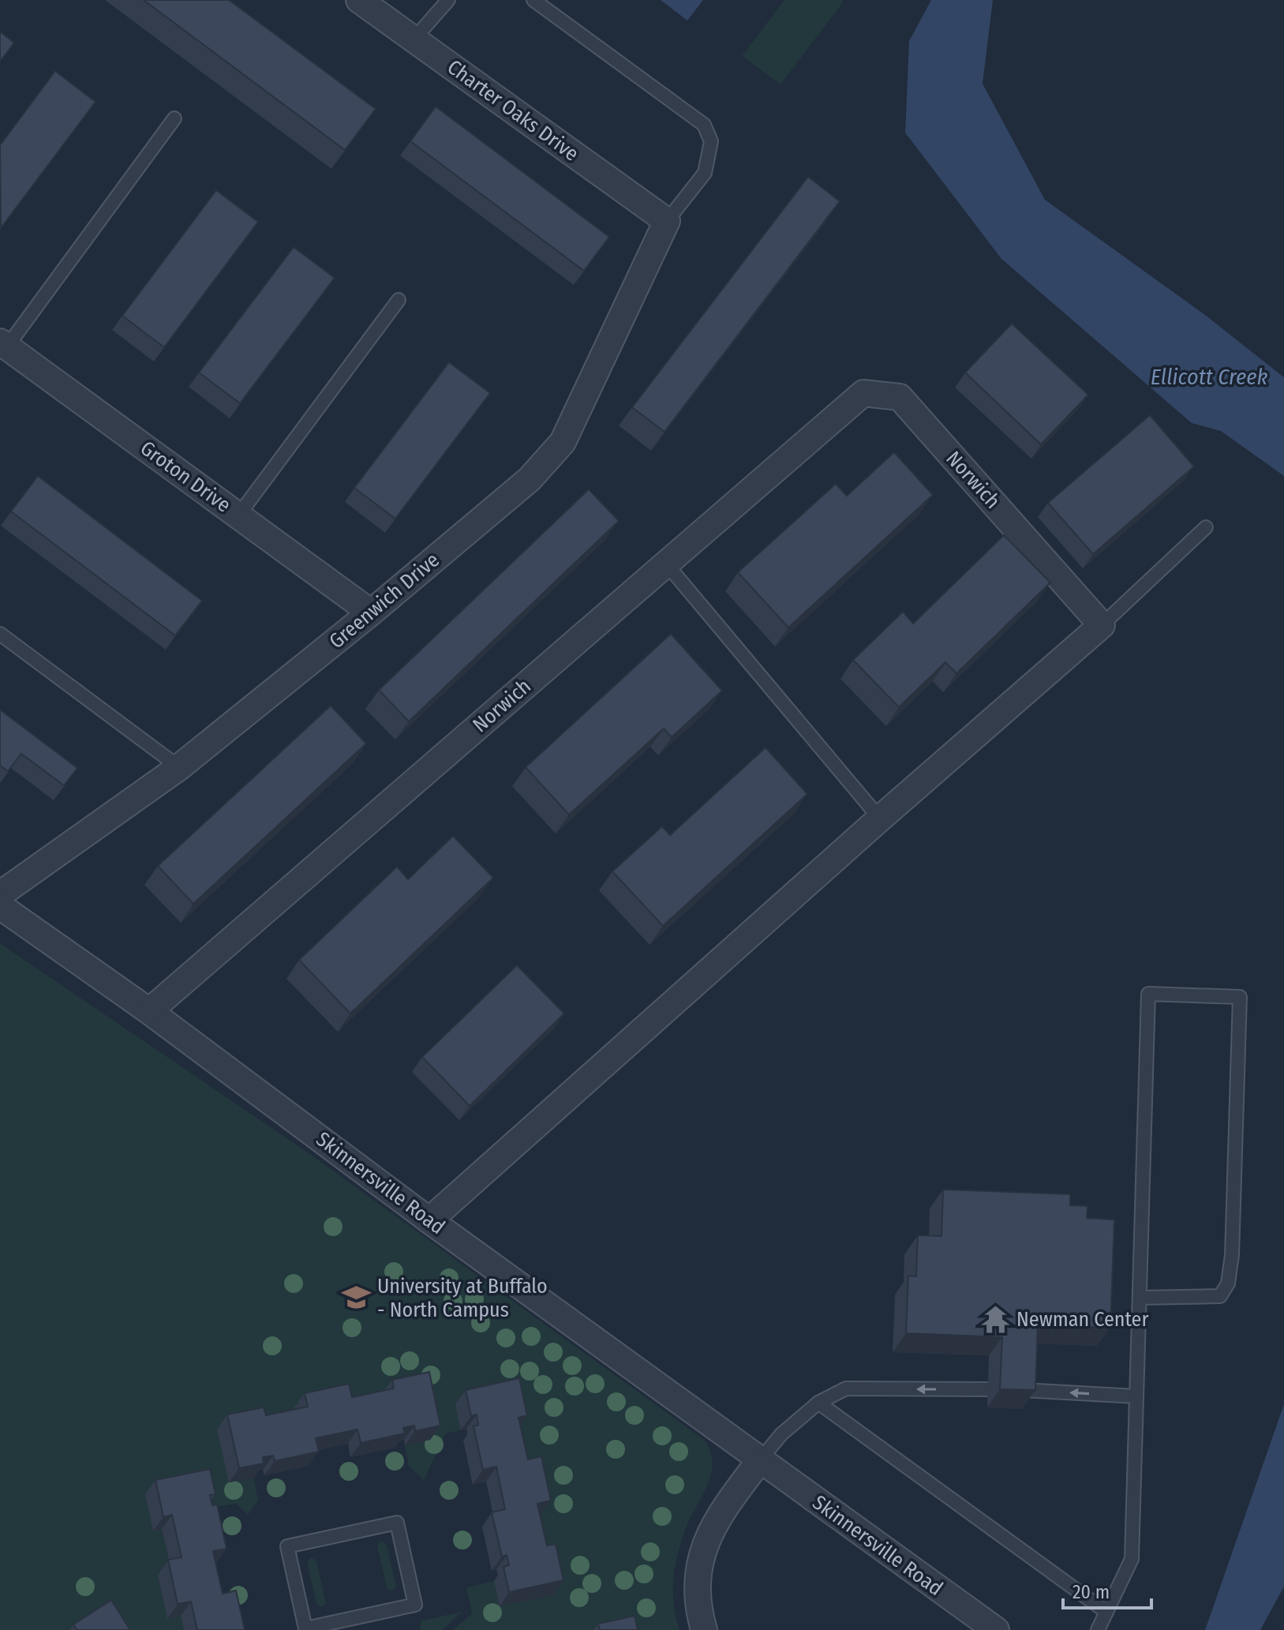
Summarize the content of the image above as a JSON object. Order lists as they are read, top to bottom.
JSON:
{
  "streets": {
    "street": [
      "Charter Oaks Drive",
      "Groton Drive",
      "Norwich",
      "Greenwich Drive",
      "Skinnersville Road"
    ]
  },
  "crossings": [
    ["Charter Oaks Drive", "Greenwich Drive"],
    ["Groton Drive", "Greenwich Drive"],
    ["Norwich", "Skinnersville Road"]
  ],
  "water": ["Ellicott Creek"],
  "places": {
    "school or university": ["University at Buffalo - North Campus"],
    "temple": ["Newman Center"]
  },
  "scale_bar": "20 m"
}
